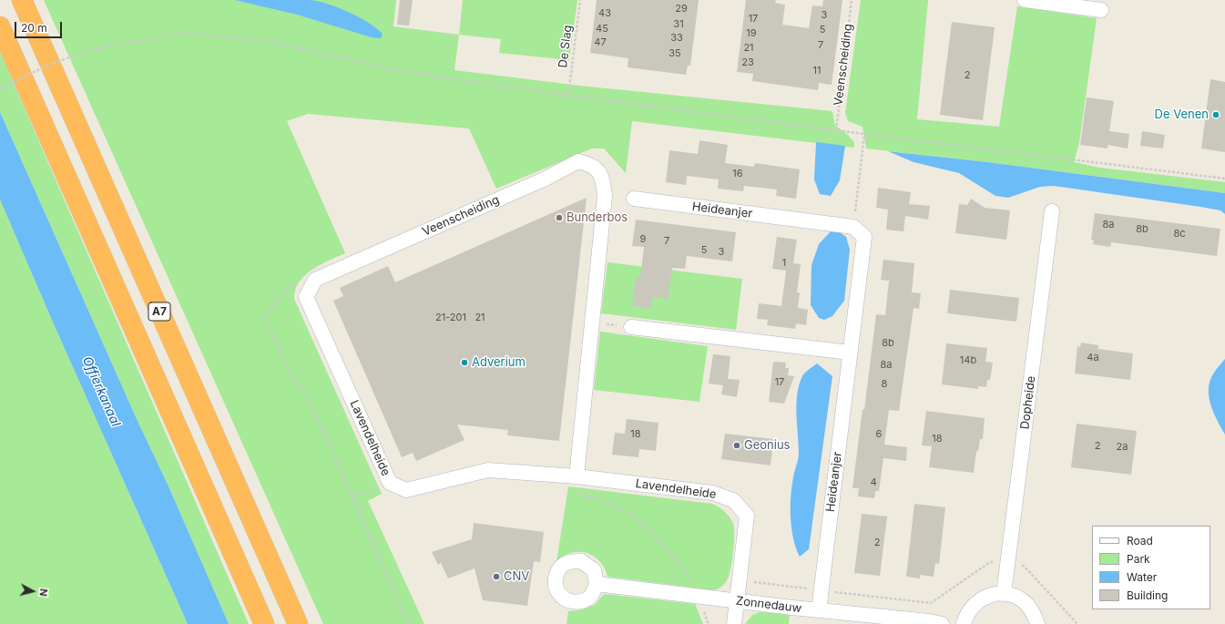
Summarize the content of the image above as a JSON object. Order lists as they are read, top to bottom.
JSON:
{
  "streets": {
    "highway": ["A7"],
    "street": [
      "Veenscheiding",
      "Heideanjer",
      "Dopheide",
      "Lavendelheide",
      "Zonnedauw"
    ],
    "path": ["De Slag"]
  },
  "crossings": [
    ["Veenscheiding", "Lavendelheide"],
    ["Heideanjer", "Zonnedauw"],
    ["Lavendelheide", "Zonnedauw"]
  ],
  "water": ["Offierkanaal"],
  "places": [
    "De Venen",
    "Bunderbos",
    "Adverium",
    "Geonius",
    "CNV"
  ],
  "house_numbers": [
    "29",
    "43",
    "3",
    "17",
    "31",
    "45",
    "5",
    "19",
    "33",
    "47",
    "7",
    "21",
    "35",
    "23",
    "11",
    "2",
    "16",
    "8a",
    "8b",
    "8c",
    "9",
    "7",
    "5",
    "3",
    "1",
    "21-201",
    "21",
    "8b",
    "4a",
    "14b",
    "8a",
    "17",
    "8",
    "18",
    "6",
    "18",
    "2",
    "2a",
    "4",
    "2"
  ],
  "legend": [
    "Road",
    "Park",
    "Water",
    "Building"
  ],
  "scale_bar": "20 m",
  "north": "right"
}
